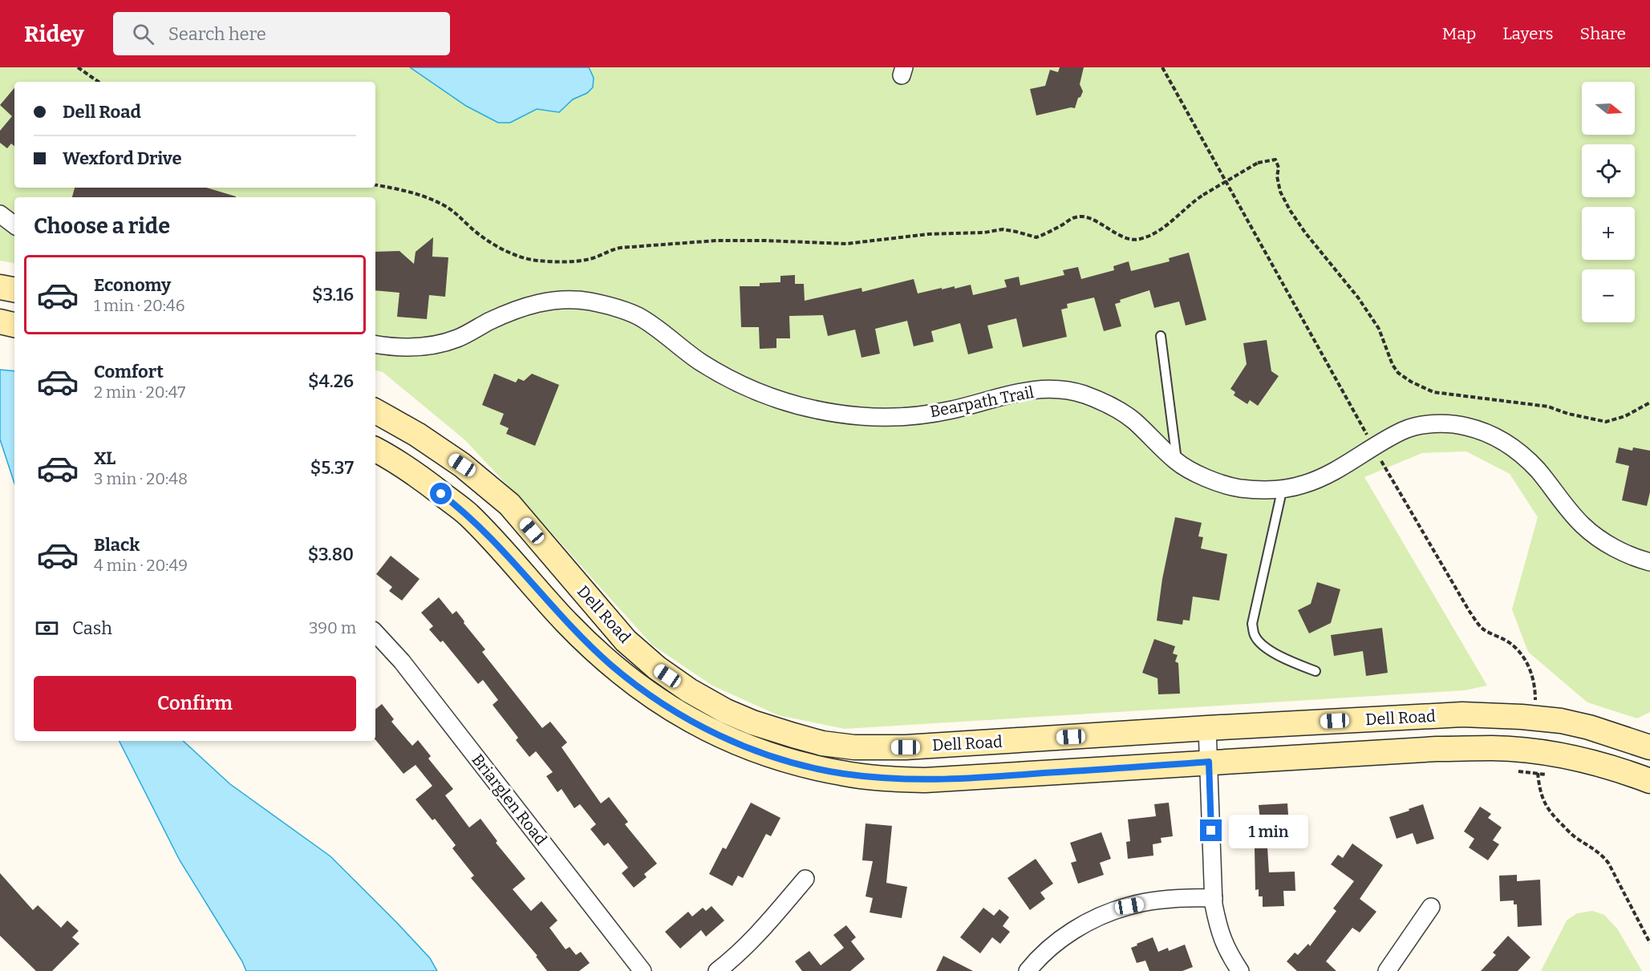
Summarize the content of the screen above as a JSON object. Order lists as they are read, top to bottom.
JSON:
{
  "streets": {
    "main road": ["Dell Road"],
    "street": ["Bearpath Trail", "Briarglen Road"]
  },
  "north": "right",
  "page": {
    "header": "Ridey",
    "search": "Search here",
    "nav": ["Map", "Layers", "Share"],
    "map_buttons": ["+", "−"],
    "banner": ["Dell Road", "Wexford Drive"],
    "heading": "Choose a ride",
    "list": [
      {
        "name": "Economy",
        "note": "1 min · 20:46",
        "value": "$3.16"
      },
      {
        "name": "Comfort",
        "note": "2 min · 20:47",
        "value": "$4.26"
      },
      {
        "name": "XL",
        "note": "3 min · 20:48",
        "value": "$5.37"
      },
      {
        "name": "Black",
        "note": "4 min · 20:49",
        "value": "$3.80"
      }
    ],
    "pay": ["Cash", "390 m"],
    "buttons": "Confirm",
    "bubble": "1 min"
  }
}
